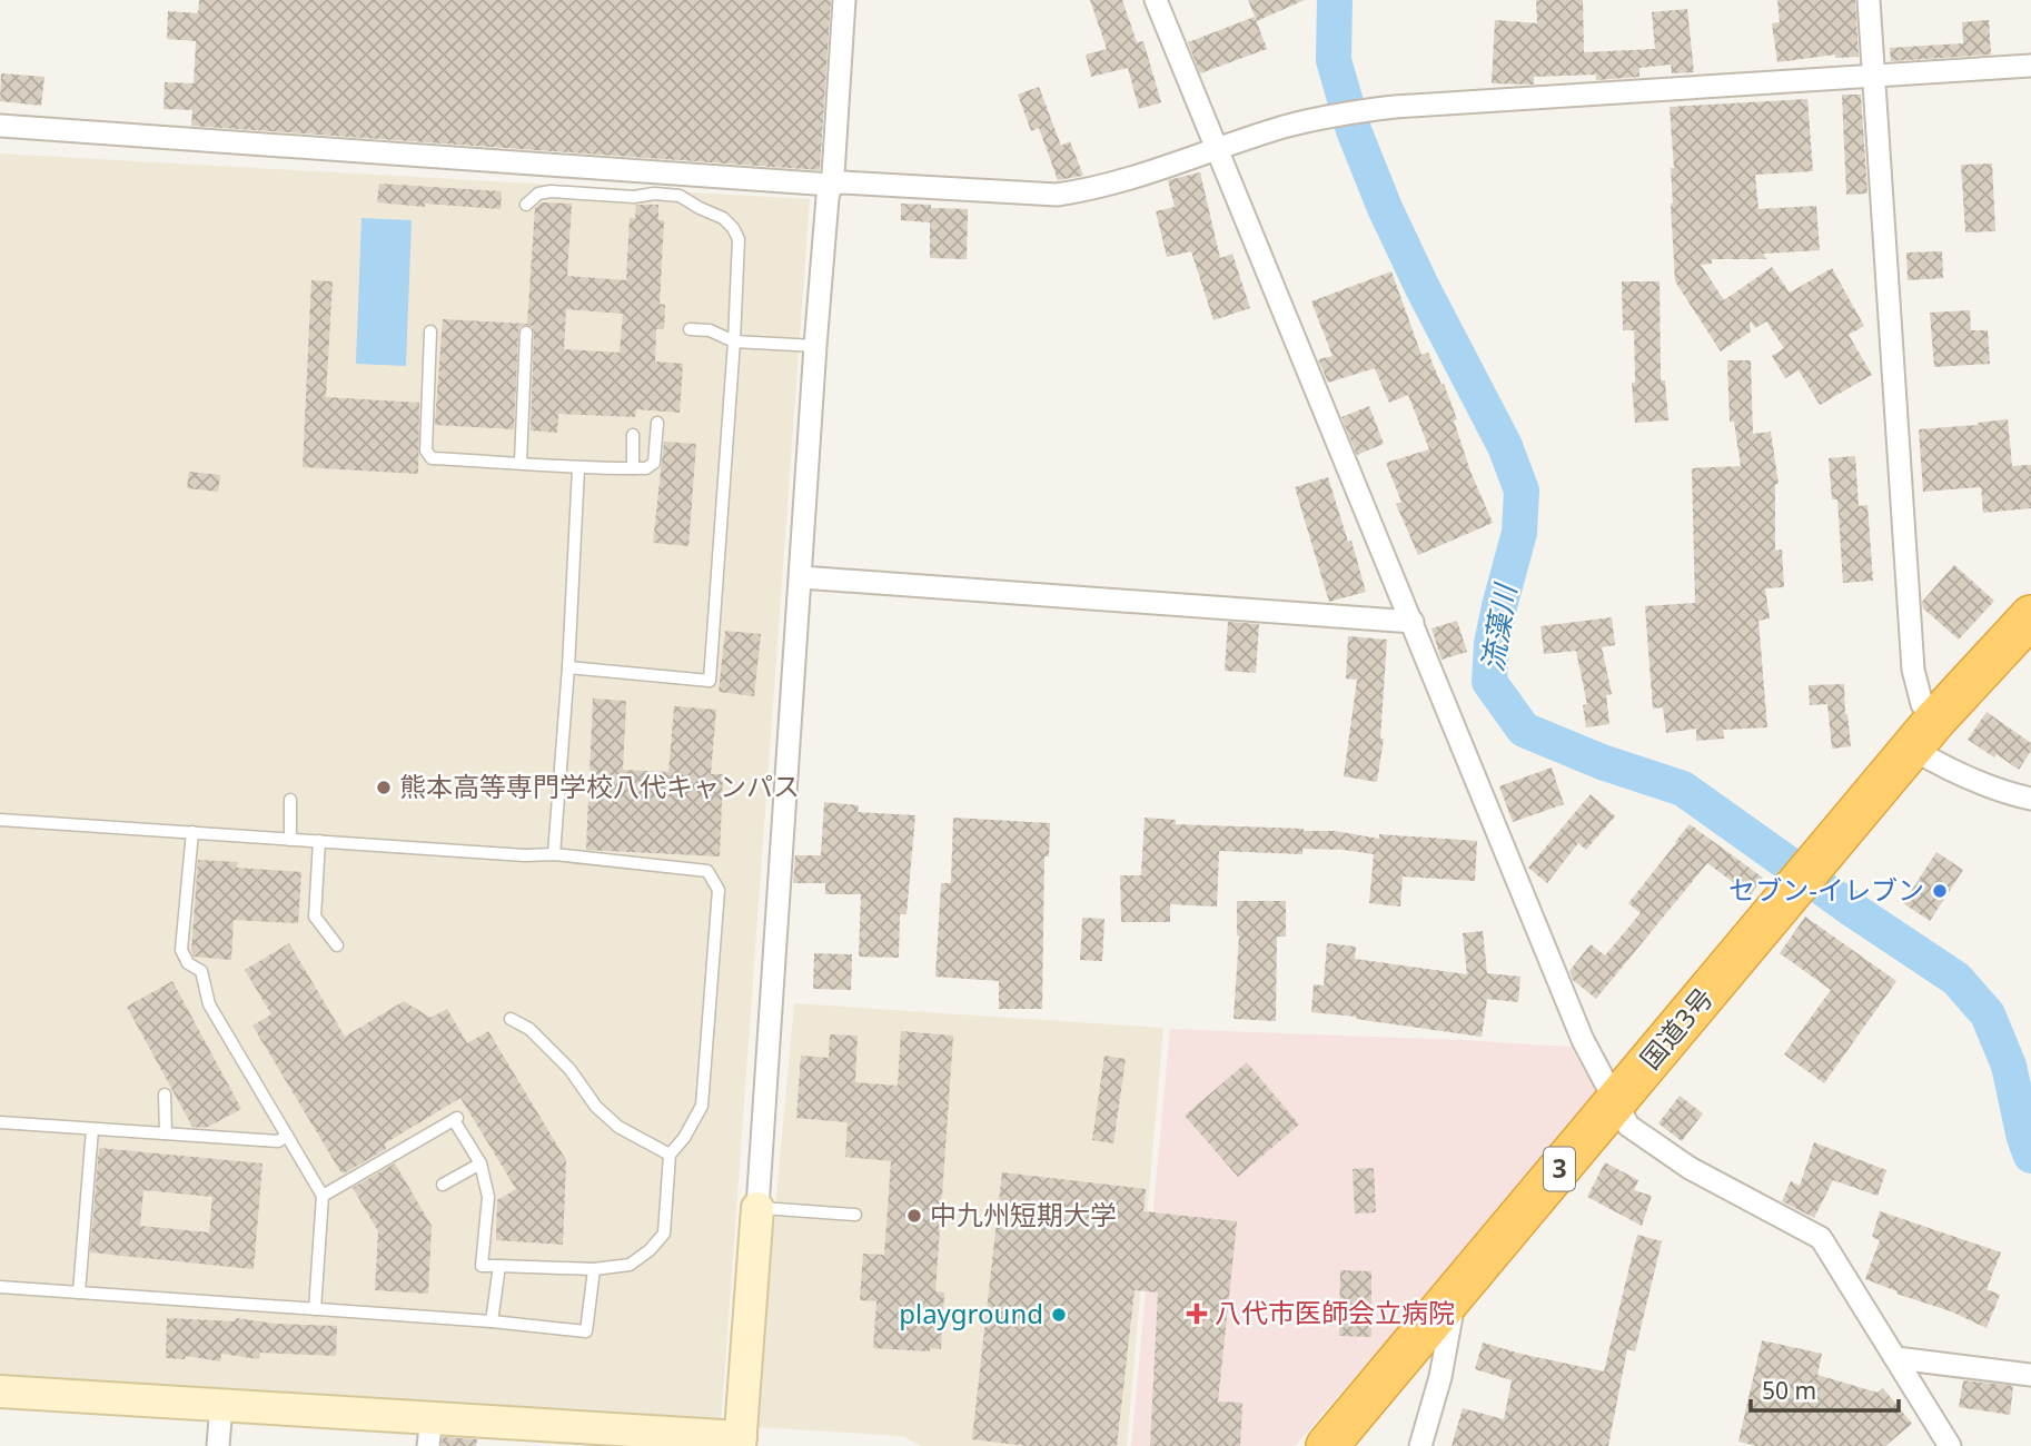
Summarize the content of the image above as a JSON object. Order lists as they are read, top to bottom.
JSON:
{
  "streets": {
    "highway": ["国道3号", "3"]
  },
  "water": ["流藻川"],
  "places": {
    "other": [
      "熊本高等専門学校八代キャンパス",
      "セブン-イレブン",
      "中九州短期大学",
      "playground"
    ],
    "health": ["八代市医師会立病院"]
  },
  "scale_bar": "50 m"
}
